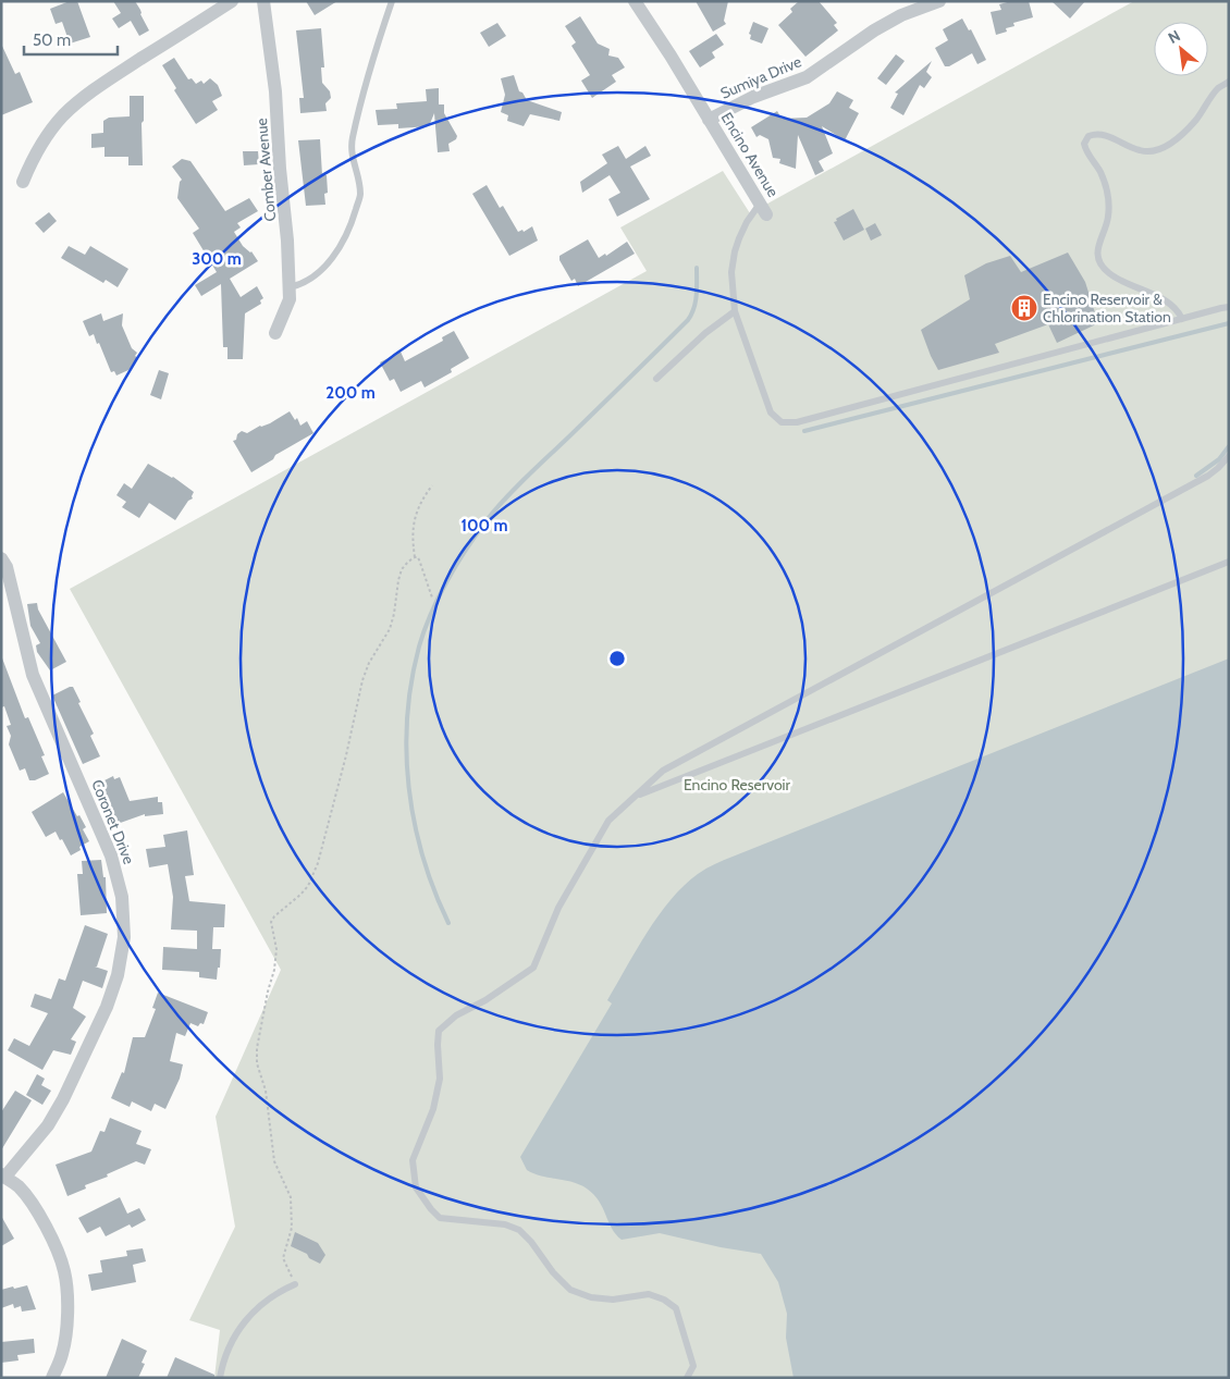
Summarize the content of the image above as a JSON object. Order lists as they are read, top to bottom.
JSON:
{
  "streets": {
    "street": [
      "Sumiya Drive",
      "Encino Avenue",
      "Comber Avenue",
      "Coronet Drive"
    ]
  },
  "crossings": [
    ["Sumiya Drive", "Encino Avenue"]
  ],
  "parks": ["Encino Reservoir"],
  "places": {
    "building": ["Encino Reservoir & Chlorination Station"]
  },
  "scale_bar": "50 m",
  "north": "top left",
  "rings": ["300 m", "200 m", "100 m"]
}
